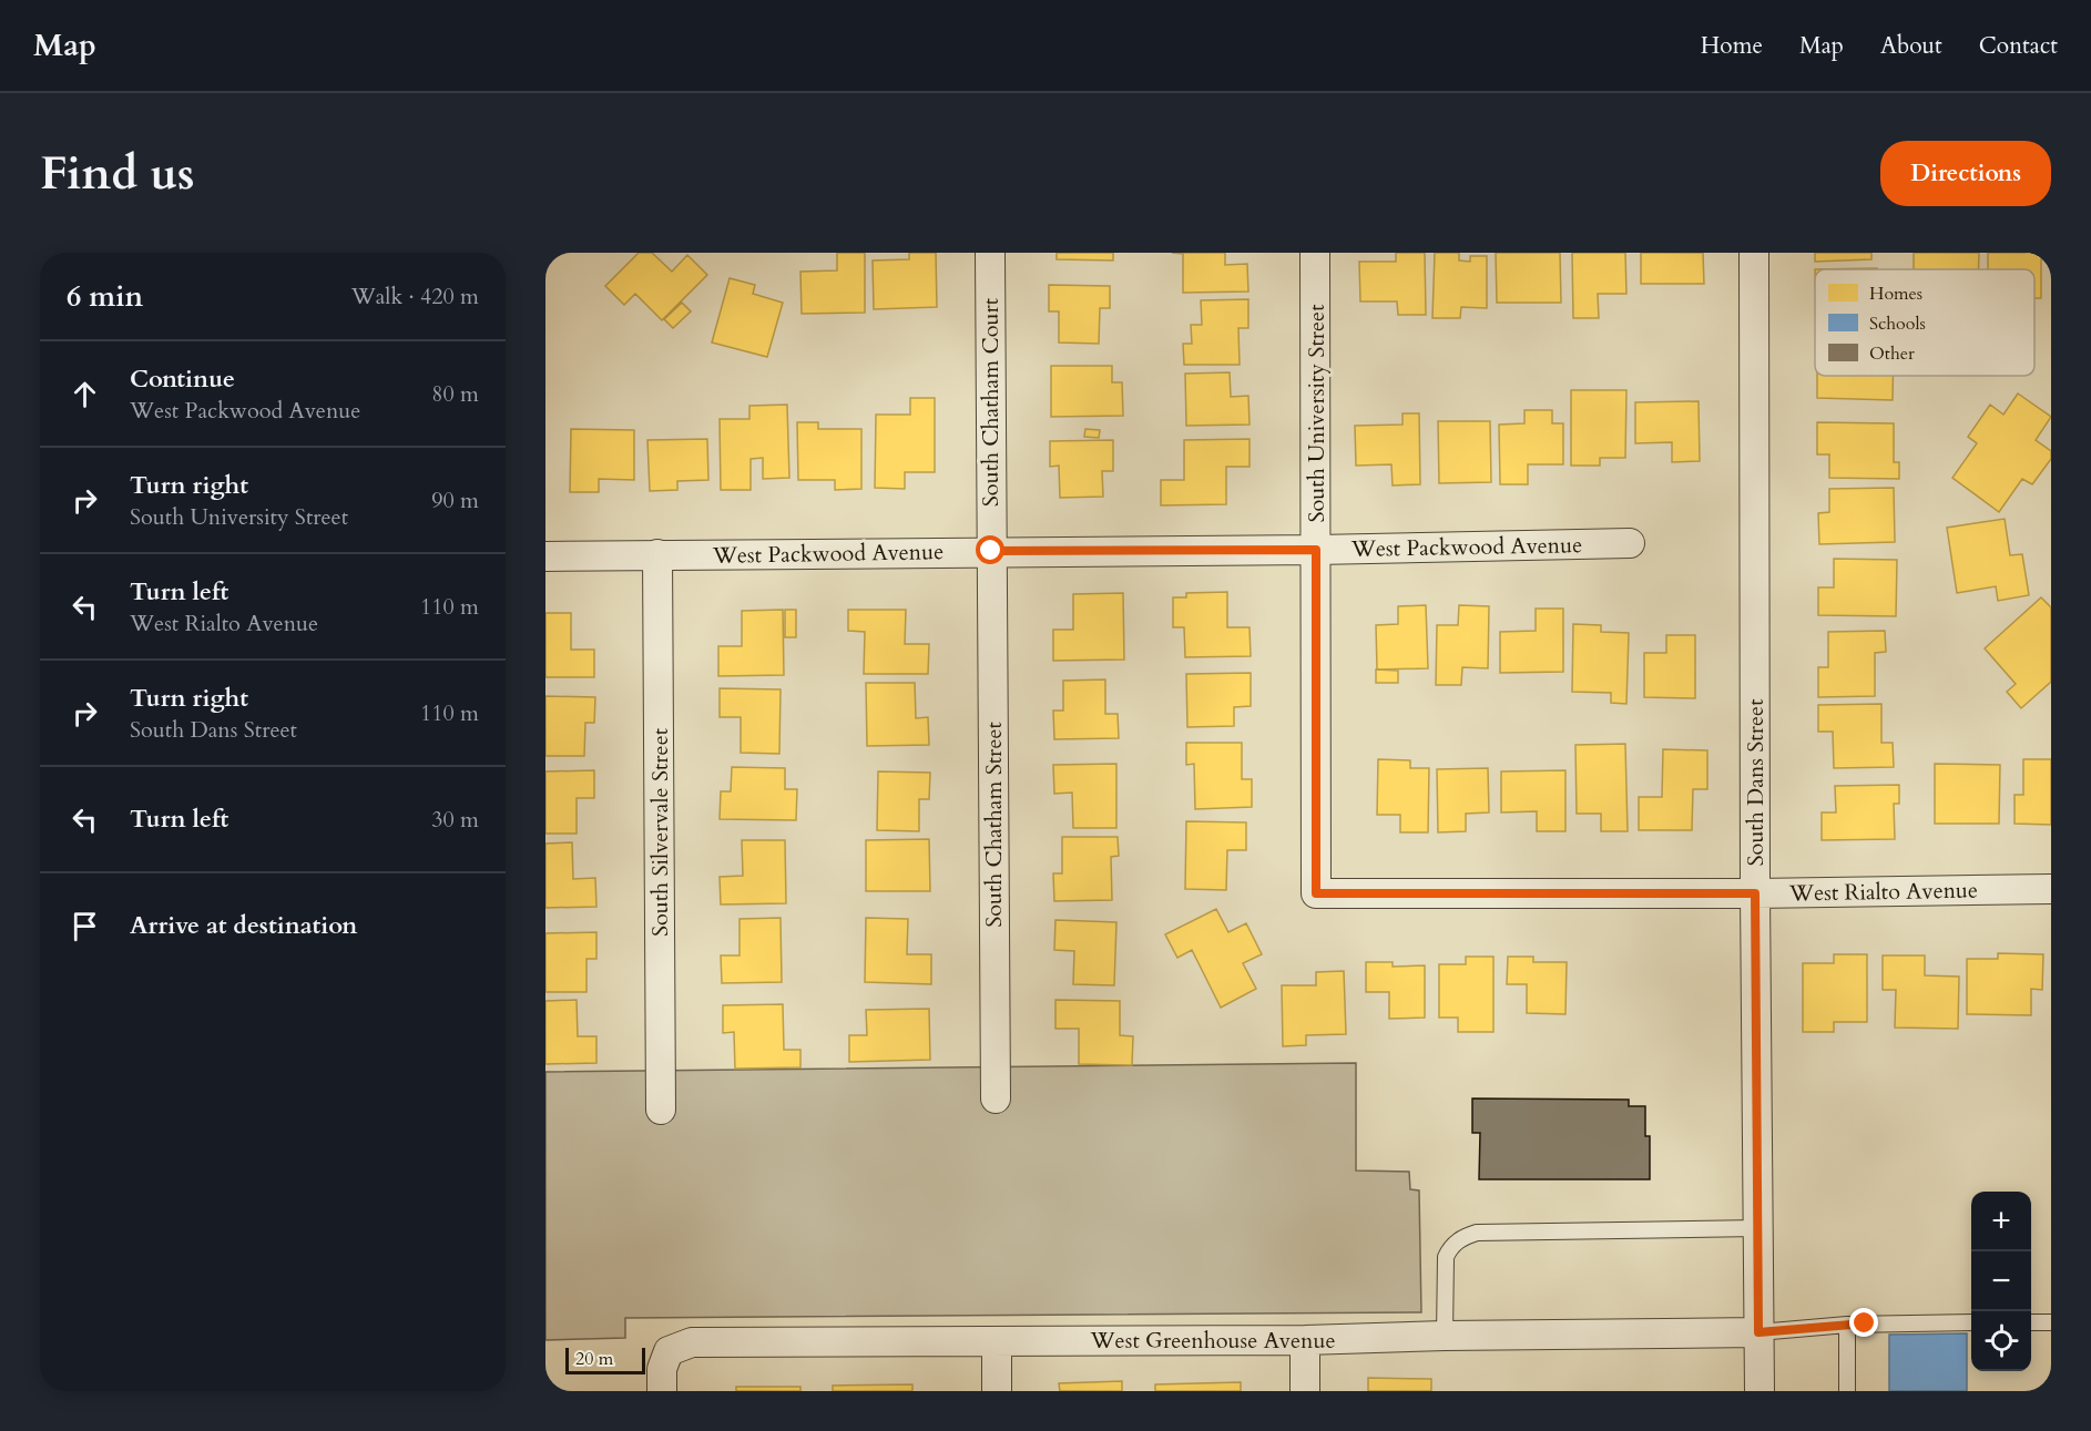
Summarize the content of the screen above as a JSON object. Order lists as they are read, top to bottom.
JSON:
{
  "streets": {
    "street": [
      "South Chatham Court",
      "South University Street",
      "West Packwood Avenue",
      "South Dans Street",
      "South Chatham Street",
      "South Silvervale Street",
      "West Rialto Avenue",
      "West Greenhouse Avenue"
    ]
  },
  "crossings": [
    ["South Chatham Court", "West Packwood Avenue"],
    ["South Chatham Court", "South Chatham Street"],
    ["South University Street", "West Packwood Avenue"],
    ["South University Street", "West Rialto Avenue"],
    ["West Packwood Avenue", "South Chatham Street"],
    ["West Packwood Avenue", "South Silvervale Street"],
    ["South Dans Street", "West Rialto Avenue"],
    ["South Dans Street", "West Greenhouse Avenue"]
  ],
  "legend": ["Homes", "Schools", "Other"],
  "scale_bar": "20 m",
  "page": {
    "header": "Map",
    "nav": [
      "Home",
      "Map",
      "About",
      "Contact"
    ],
    "buttons": "Directions",
    "title": "Find us",
    "heading": ["6 min", "Walk · 420 m"],
    "list": [
      ["Continue", "West Packwood Avenue", "80 m"],
      ["Turn right", "South University Street", "90 m"],
      ["Turn left", "West Rialto Avenue", "110 m"],
      ["Turn right", "South Dans Street", "110 m"],
      ["Turn left", "30 m"],
      "Arrive at destination"
    ],
    "map_buttons": ["+", "−"],
    "scale": "20 m"
  }
}
